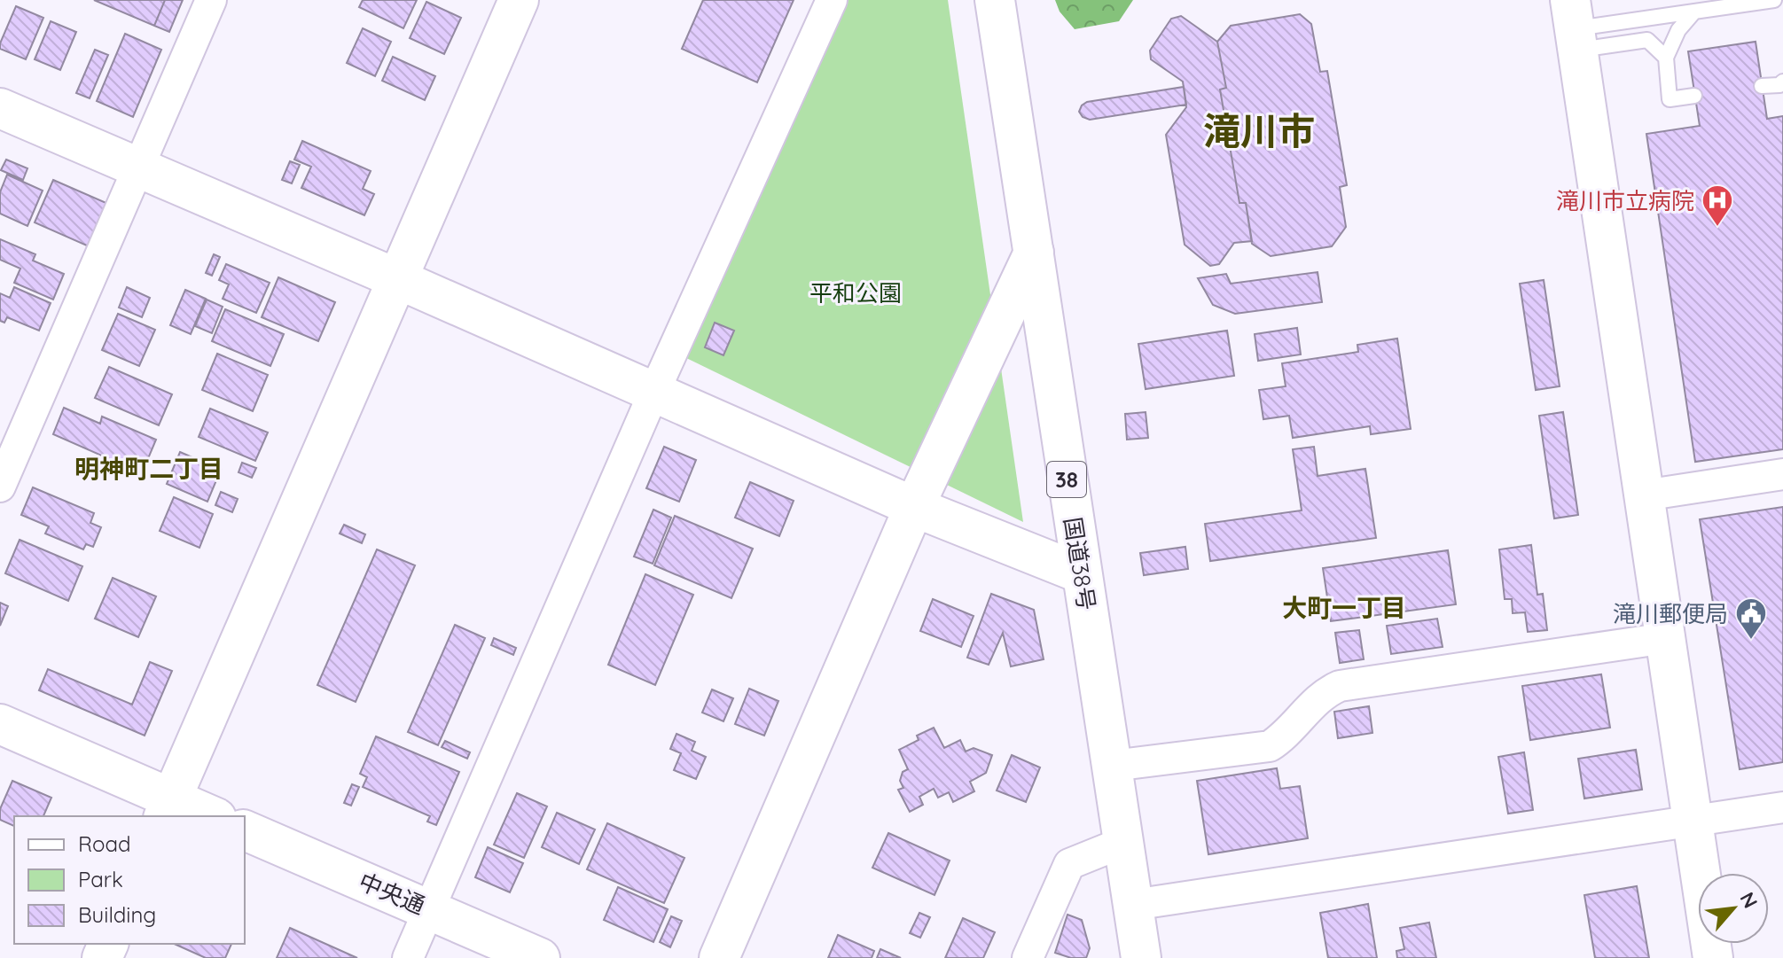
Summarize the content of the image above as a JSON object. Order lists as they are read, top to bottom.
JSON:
{
  "streets": {
    "main road": ["38", "国道38号", "中央通"]
  },
  "districts": ["滝川市", "明神町二丁目", "大町一丁目"],
  "parks": ["平和公園"],
  "places": {
    "hospital": ["滝川市立病院"],
    "public building": ["滝川郵便局"]
  },
  "legend": ["Road", "Park", "Building"],
  "north": "top right"
}
